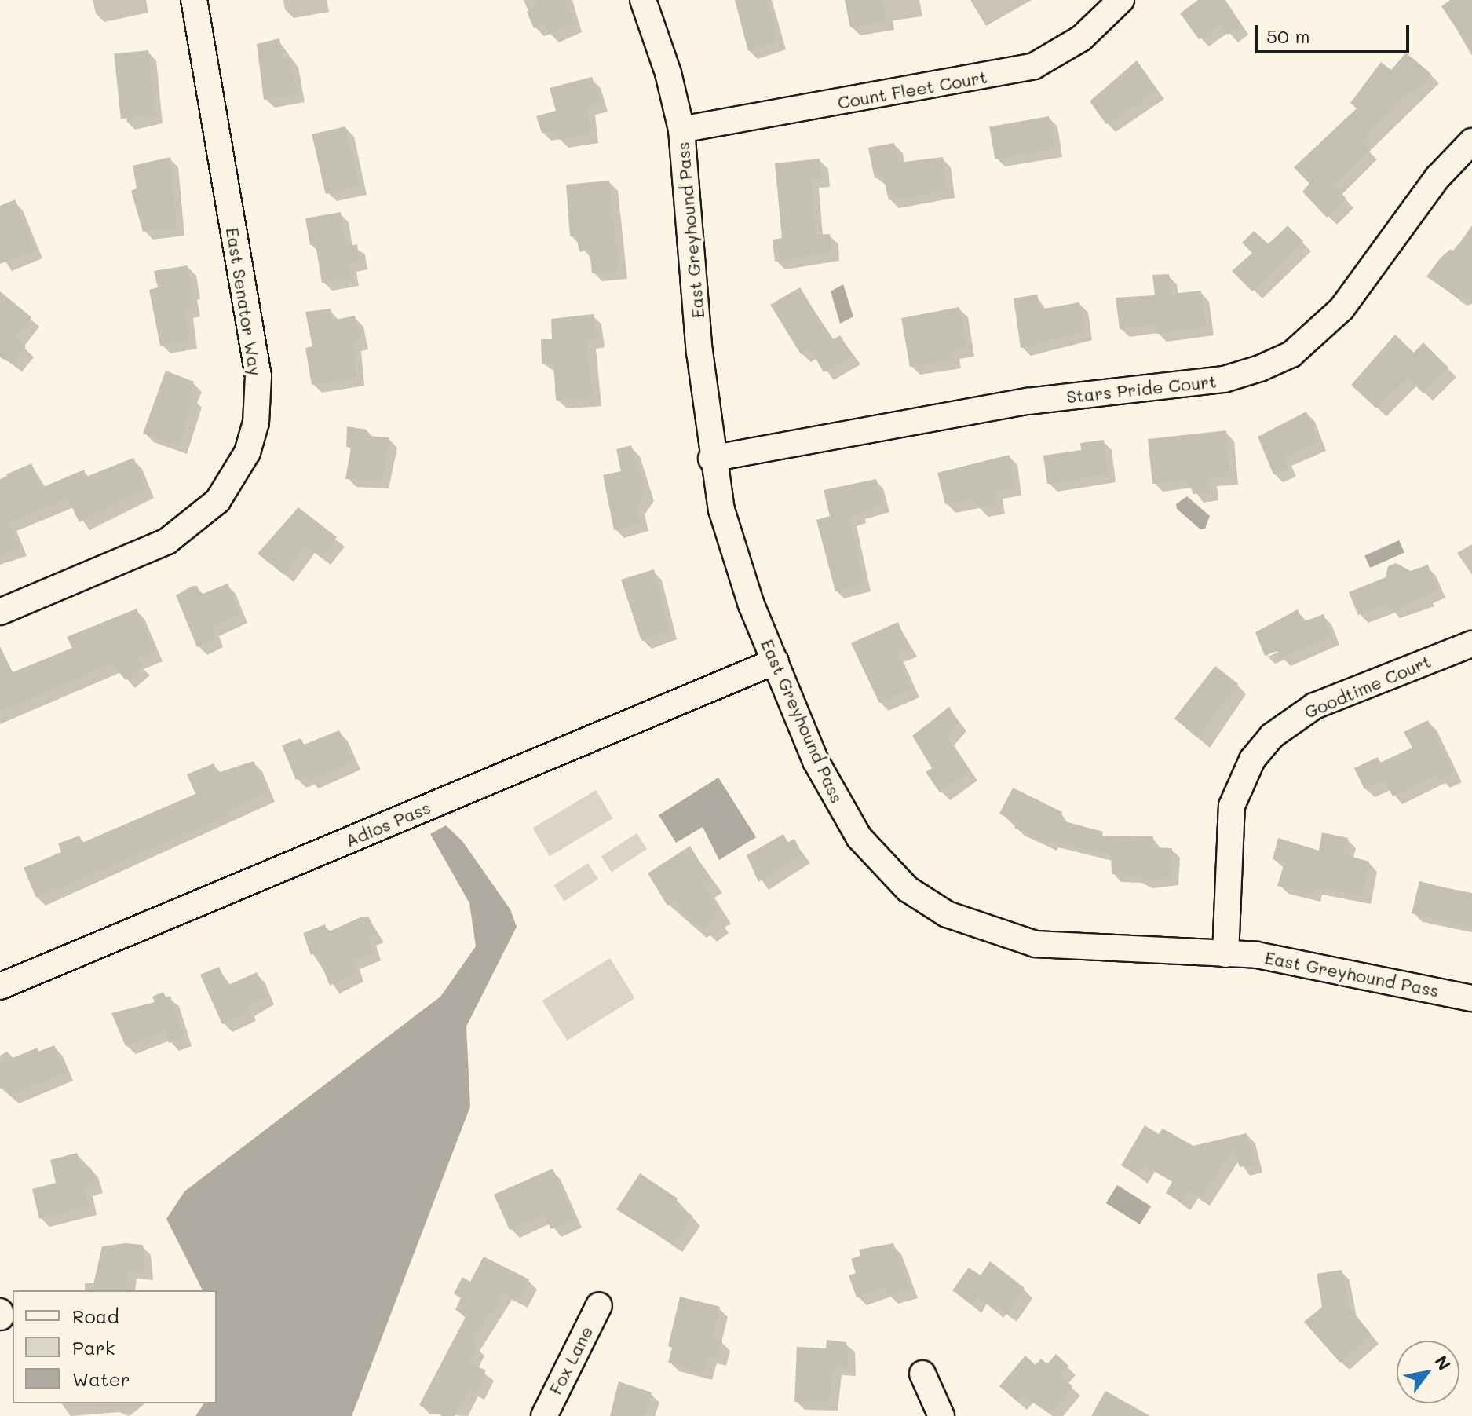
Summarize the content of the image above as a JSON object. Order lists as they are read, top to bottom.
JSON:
{
  "streets": {
    "street": [
      "Count Fleet Court",
      "East Greyhound Pass",
      "East Senator Way",
      "Stars Pride Court",
      "Goodtime Court",
      "Adios Pass",
      "Fox Lane"
    ]
  },
  "crossings": [
    ["Count Fleet Court", "East Greyhound Pass"],
    ["East Greyhound Pass", "Stars Pride Court"],
    ["East Greyhound Pass", "Goodtime Court"],
    ["East Greyhound Pass", "Adios Pass"]
  ],
  "legend": ["Road", "Park", "Water"],
  "scale_bar": "50 m",
  "north": "top right"
}
